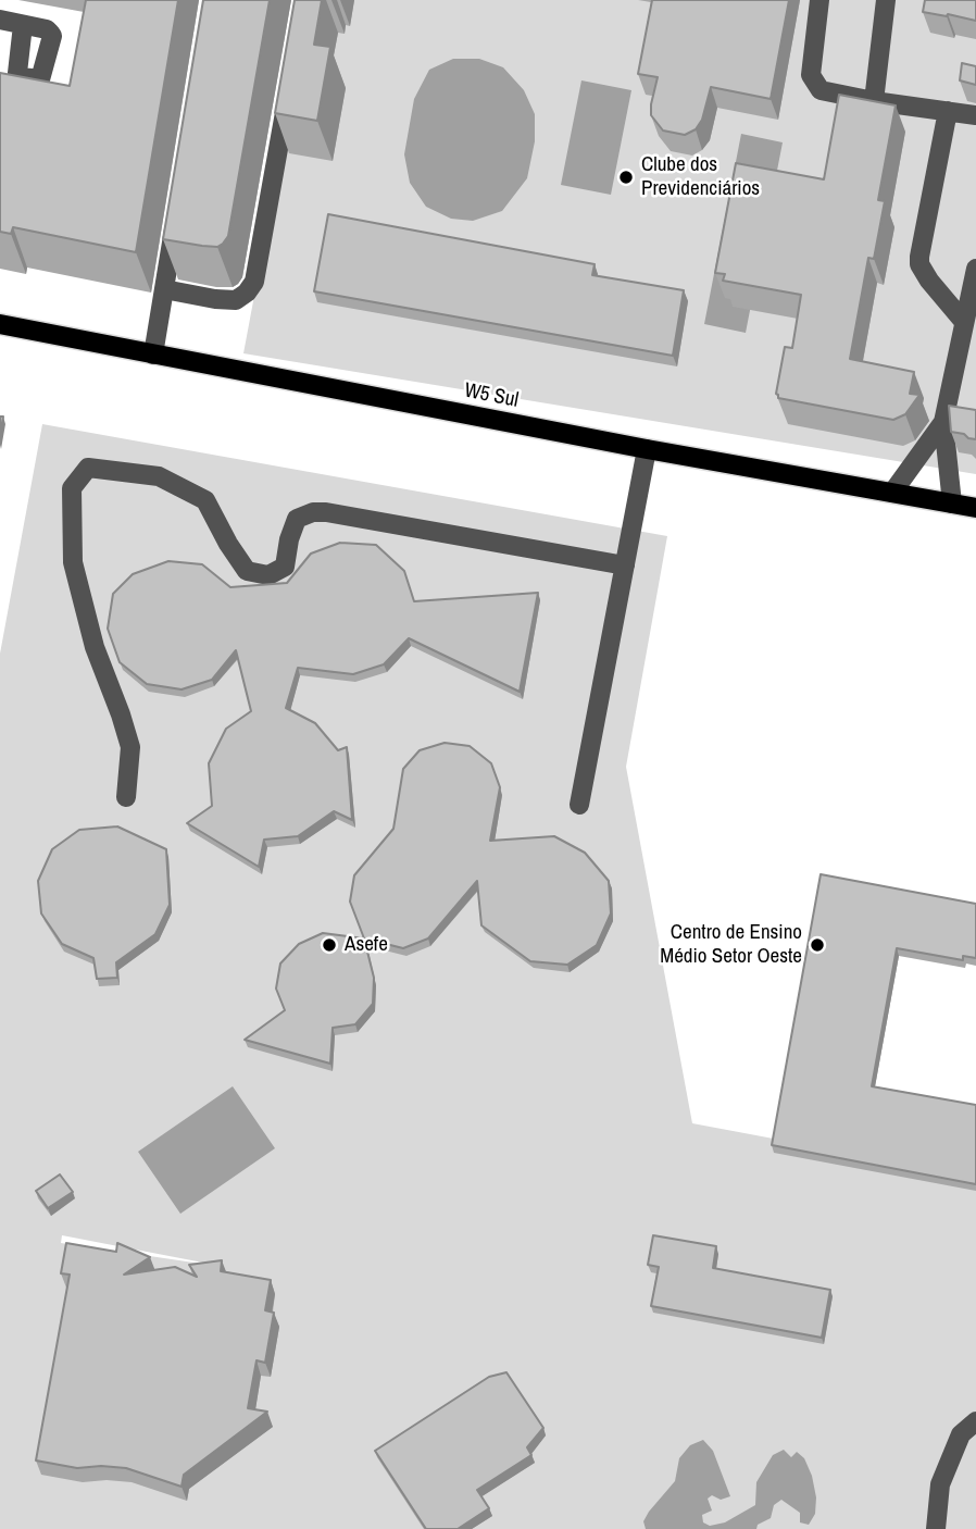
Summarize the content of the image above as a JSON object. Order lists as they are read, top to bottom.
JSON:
{
  "streets": {
    "main road": ["W5 Sul"]
  },
  "places": ["Clube dos Previdenciários", "Asefe", "Centro de Ensino Médio Setor Oeste"]
}
